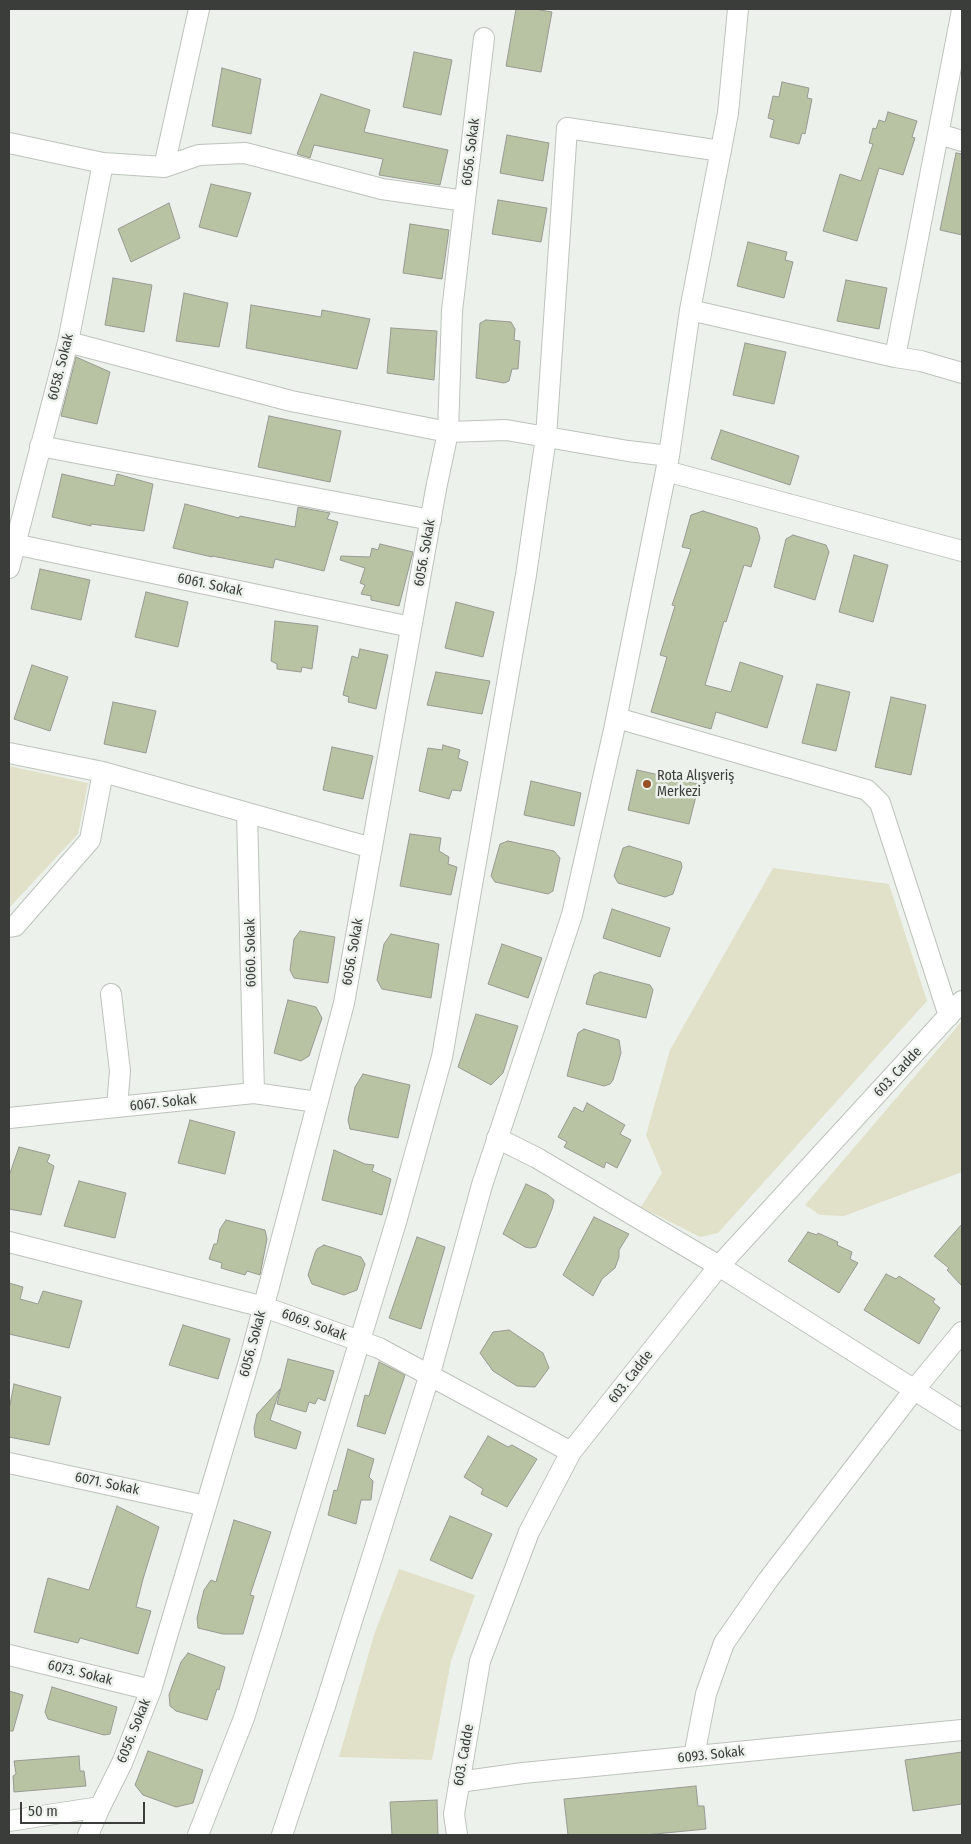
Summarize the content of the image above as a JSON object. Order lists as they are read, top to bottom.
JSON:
{
  "streets": {
    "street": [
      "6056. Sokak",
      "6058. Sokak",
      "6061. Sokak",
      "6060. Sokak",
      "603. Cadde",
      "6067. Sokak",
      "6069. Sokak",
      "6071. Sokak",
      "6073. Sokak",
      "6093. Sokak"
    ]
  },
  "crossings": [
    ["6056. Sokak", "6061. Sokak"],
    ["6056. Sokak", "6067. Sokak"],
    ["6056. Sokak", "6069. Sokak"],
    ["6056. Sokak", "6071. Sokak"],
    ["6056. Sokak", "6073. Sokak"],
    ["6058. Sokak", "6061. Sokak"],
    ["6060. Sokak", "6067. Sokak"],
    ["603. Cadde", "6069. Sokak"],
    ["603. Cadde", "6093. Sokak"]
  ],
  "places": ["Rota Alışveriş Merkezi"],
  "scale_bar": "50 m"
}
